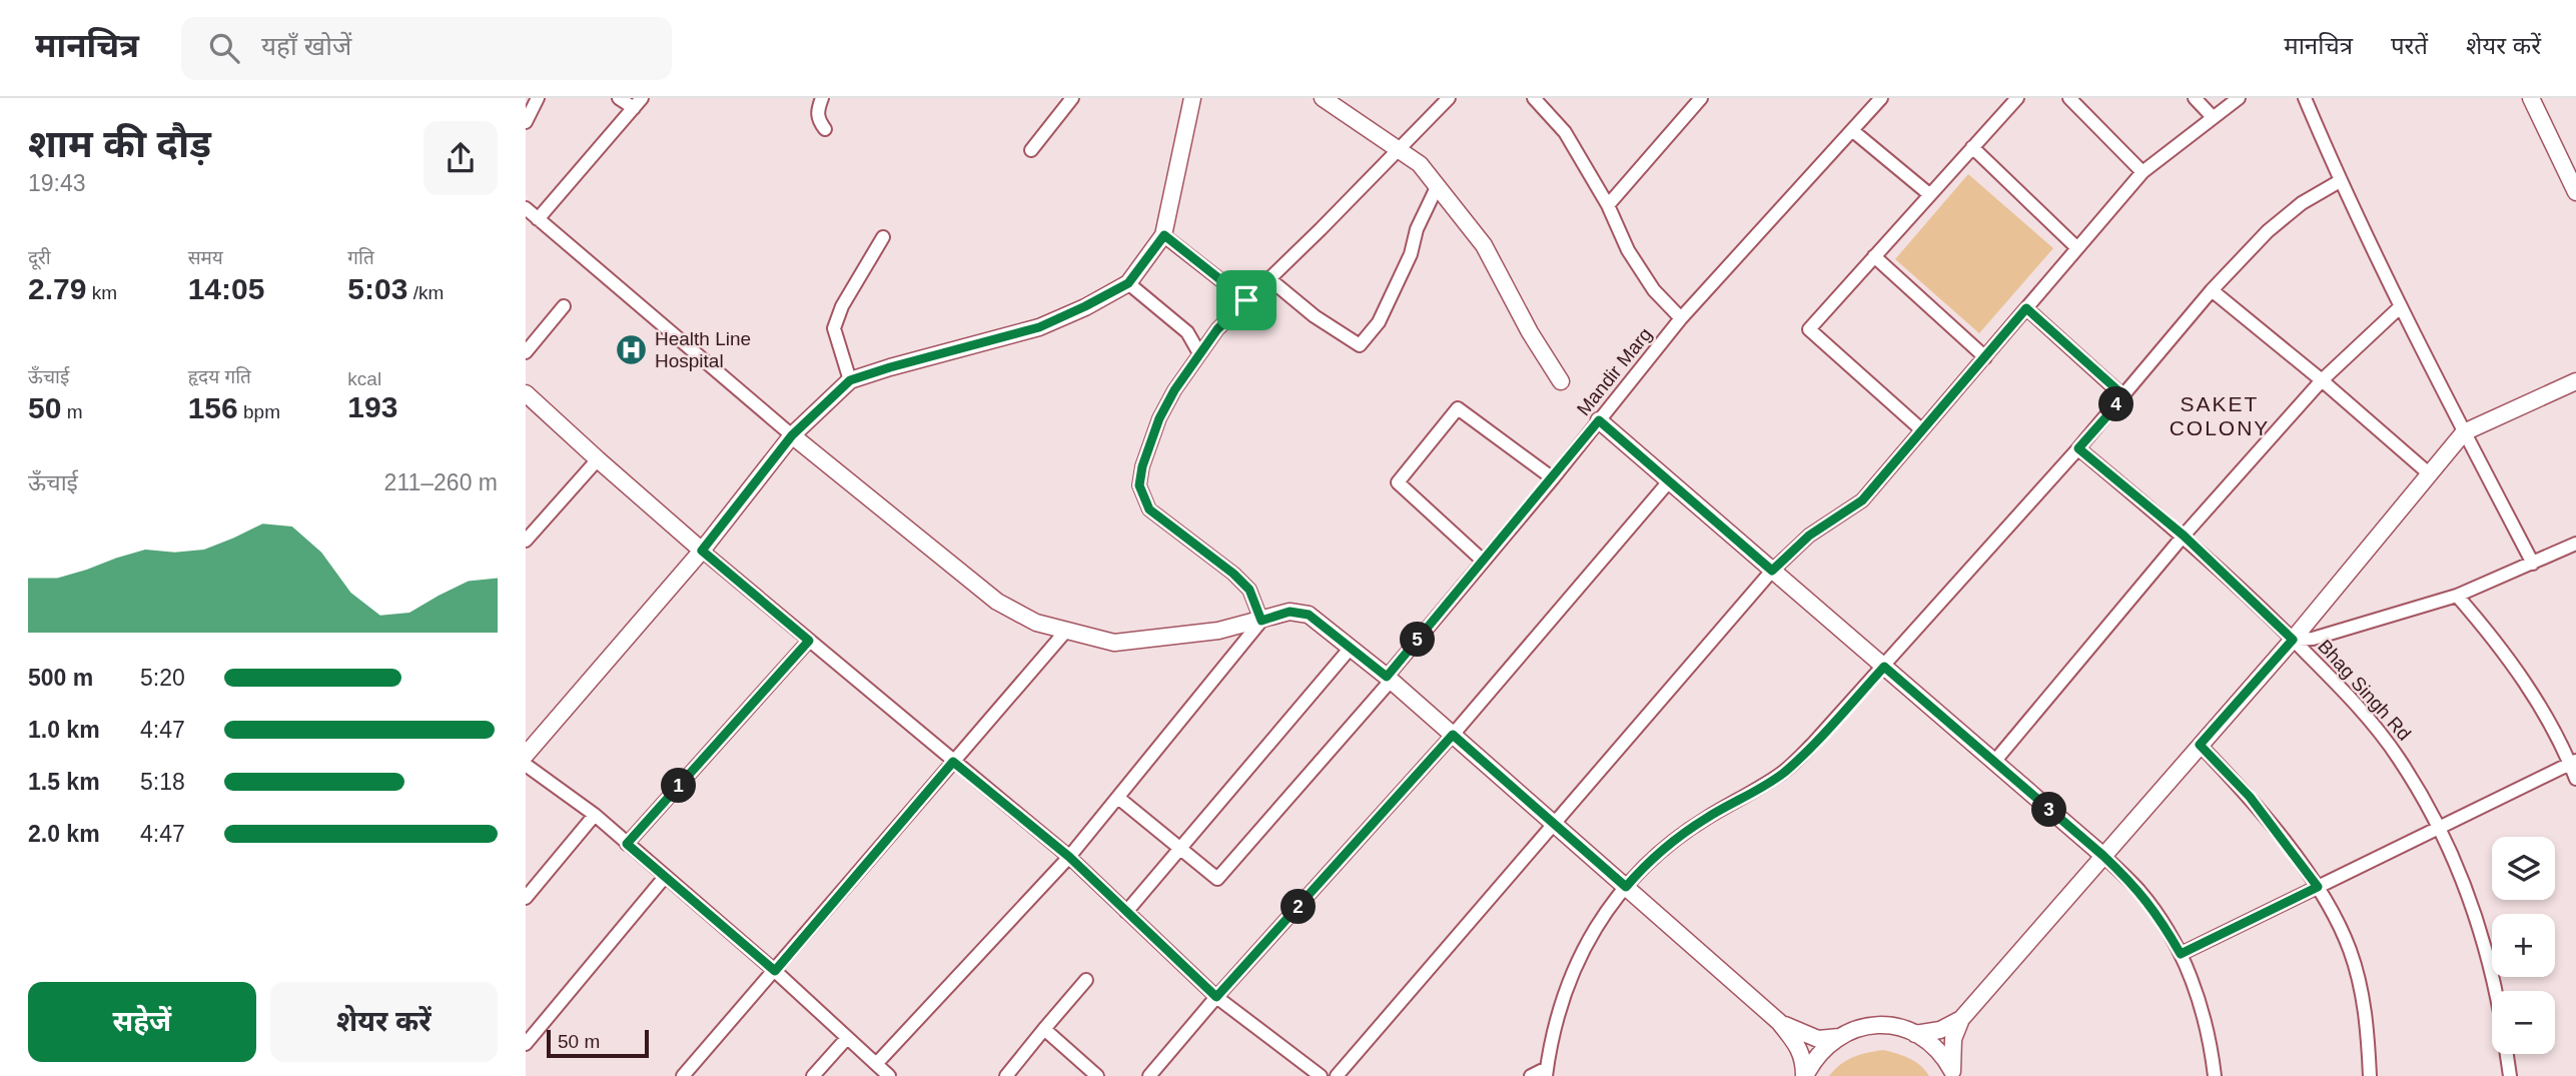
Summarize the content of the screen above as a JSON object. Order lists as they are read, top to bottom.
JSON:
{
  "streets": {
    "street": ["Mandir Marg", "Bhag Singh Rd"]
  },
  "districts": ["SAKET COLONY"],
  "places": {
    "hospital": ["Health Line Hospital"]
  },
  "scale_bar": "50 m",
  "page": {
    "header": "मानचित्र",
    "search": "यहाँ खोजें",
    "nav": ["मानचित्र", "परतें", "शेयर करें"],
    "heading": ["शाम की दौड़", "19:43"],
    "stats": [
      ["दूरी", "2.79 km"],
      ["समय", "14:05"],
      ["गति", "5:03 /km"],
      ["ऊँचाई", "50 m"],
      ["हृदय गति", "156 bpm"],
      ["kcal", "193"]
    ],
    "pins": [
      "4",
      "5",
      "1",
      "3",
      "2"
    ],
    "chart": ["ऊँचाई", "211–260 m"],
    "list": [
      {
        "name": "500 m",
        "note": "5:20"
      },
      {
        "name": "1.0 km",
        "note": "4:47"
      },
      {
        "name": "1.5 km",
        "note": "5:18"
      },
      {
        "name": "2.0 km",
        "note": "4:47"
      }
    ],
    "map_buttons": ["+", "−"],
    "buttons": ["सहेजें", "शेयर करें"],
    "scale": "50 m"
  }
}
